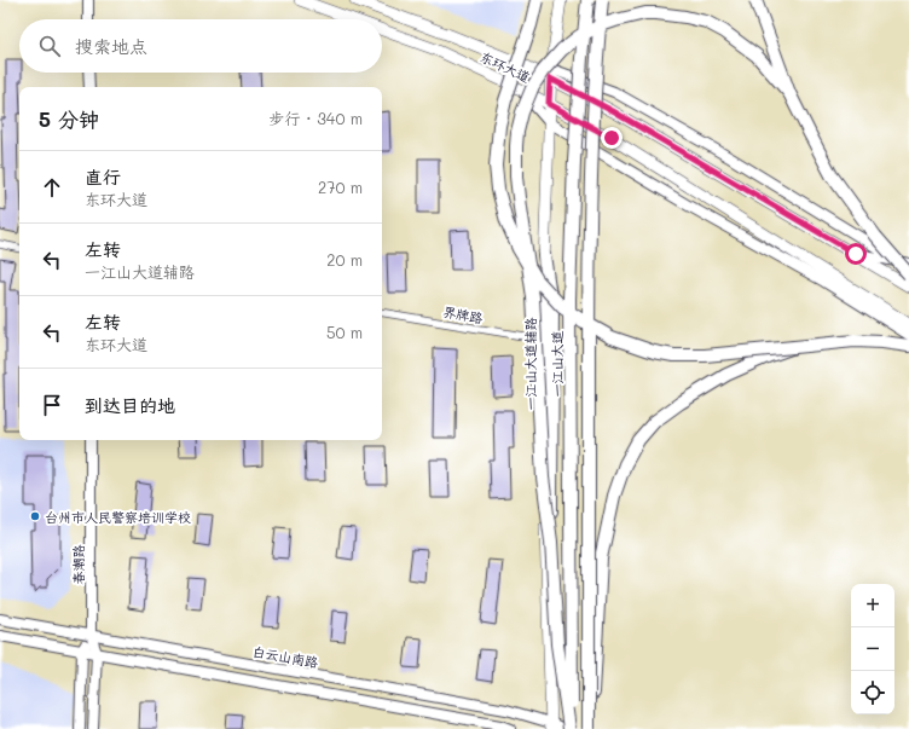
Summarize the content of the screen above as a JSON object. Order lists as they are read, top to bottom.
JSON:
{
  "streets": {
    "highway": ["一江山大道"],
    "main road": [
      "东环大道",
      "一江山大道辅路",
      "春潮路",
      "白云山南路"
    ],
    "street": ["界牌路"]
  },
  "crossings": [
    ["东环大道", "一江山大道辅路"],
    ["界牌路", "一江山大道辅路"],
    ["一江山大道辅路", "白云山南路"],
    ["春潮路", "白云山南路"]
  ],
  "places": ["台州市人民警察培训学校"],
  "page": {
    "search": "搜索地点",
    "heading": ["5 分钟", "步行 · 340 m"],
    "list": [
      ["直行", "东环大道", "270 m"],
      ["左转", "一江山大道辅路", "20 m"],
      ["左转", "东环大道", "50 m"],
      "到达目的地"
    ],
    "map_buttons": ["+", "−"]
  }
}
